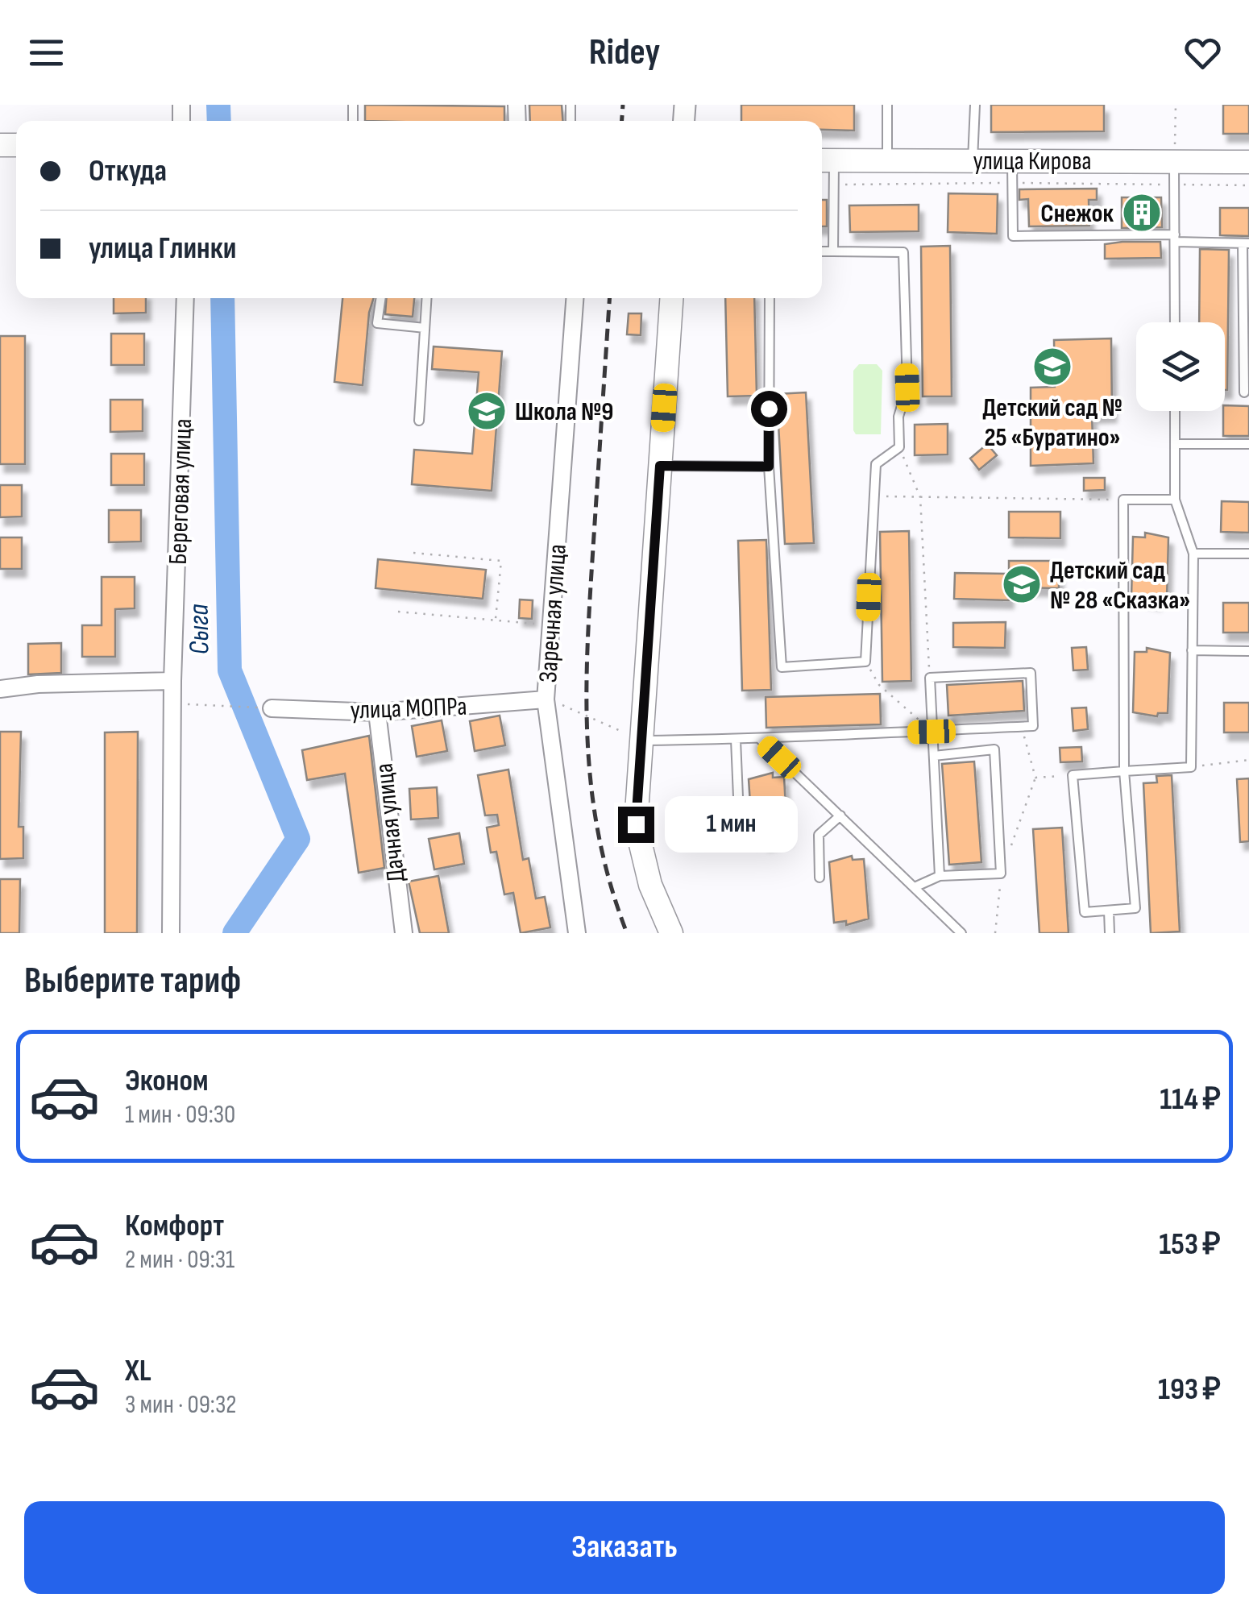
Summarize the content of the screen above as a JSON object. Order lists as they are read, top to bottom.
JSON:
{
  "streets": {
    "main road": ["улица Кирова"],
    "street": [
      "Береговая улица",
      "Заречная улица",
      "улица МОПРа",
      "Дачная улица"
    ]
  },
  "crossings": [
    ["Заречная улица", "улица МОПРа"],
    ["улица МОПРа", "Дачная улица"]
  ],
  "water": ["Сыга"],
  "places": {
    "building": ["Снежок"],
    "school or university": ["Детский сад № 25 «Буратино»", "Школа №9", "Детский сад № 28 «Сказка»"]
  },
  "page": {
    "header": "Ridey",
    "banner": ["Откуда", "улица Глинки"],
    "bubble": "1 мин",
    "heading": "Выберите тариф",
    "list": [
      {
        "name": "Эконом",
        "note": "1 мин · 09:30",
        "value": "114 ₽"
      },
      {
        "name": "Комфорт",
        "note": "2 мин · 09:31",
        "value": "153 ₽"
      },
      {
        "name": "XL",
        "note": "3 мин · 09:32",
        "value": "193 ₽"
      }
    ],
    "buttons": "Заказать"
  }
}
